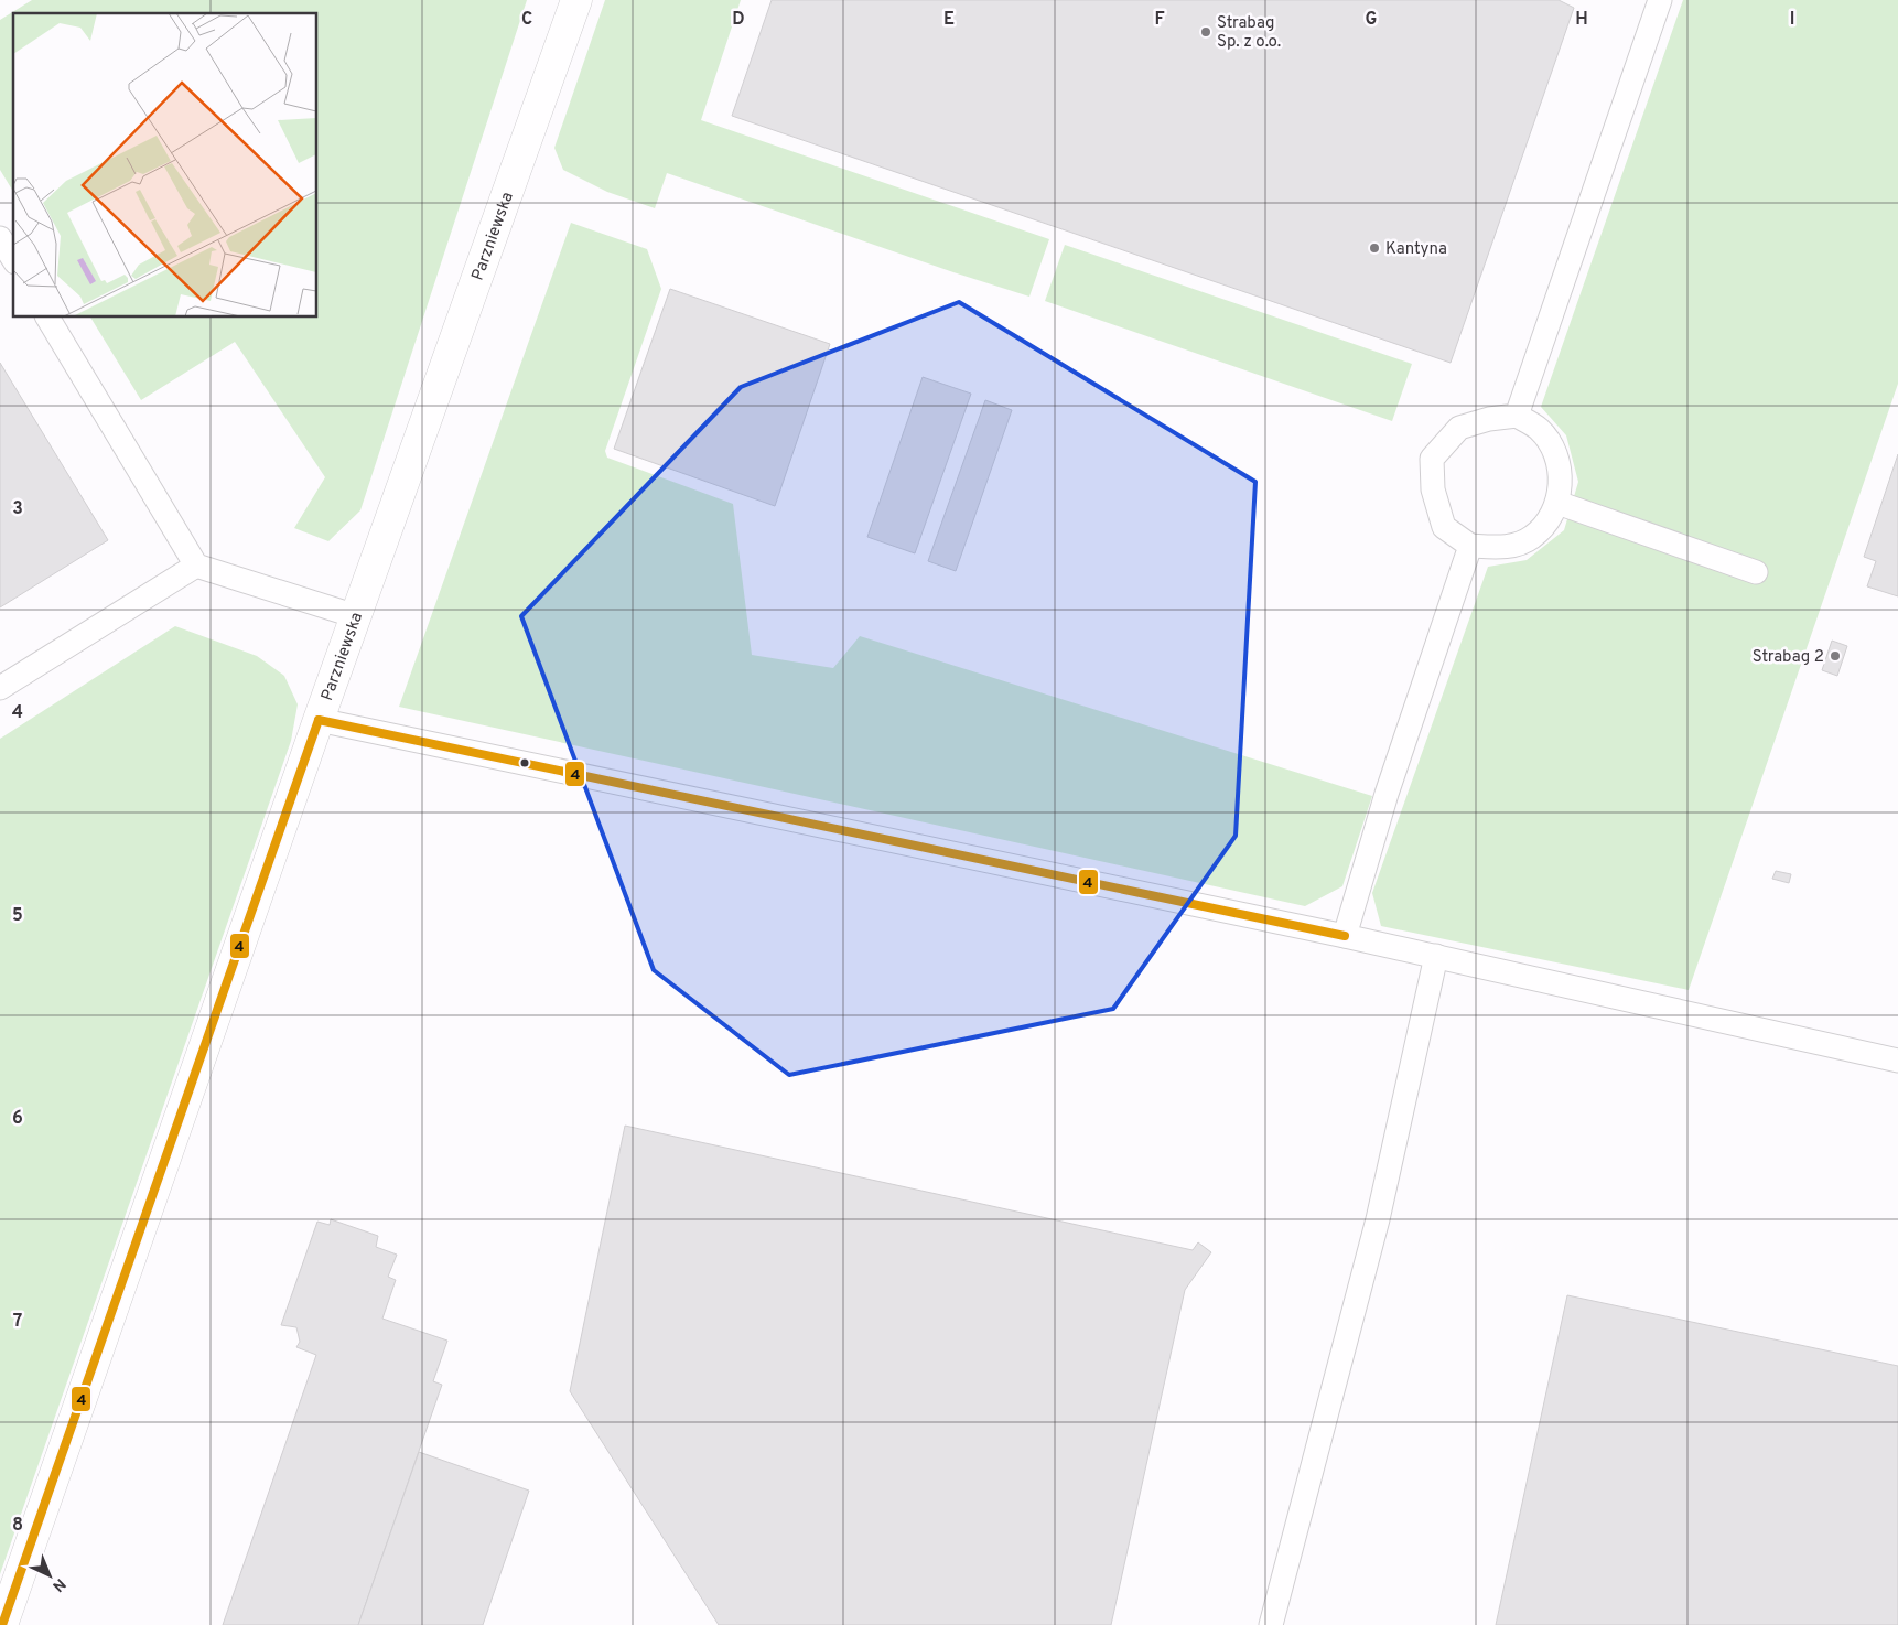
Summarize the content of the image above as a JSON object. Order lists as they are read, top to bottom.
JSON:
{
  "streets": {
    "street": ["Parzniewska"]
  },
  "places": ["Strabag Sp. z o.o.", "Kantyna", "Strabag 2"],
  "lines": ["transit line 4"],
  "north": "bottom right",
  "grid": {
    "columns": [
      "C",
      "D",
      "E",
      "F",
      "G",
      "H",
      "I"
    ],
    "rows": [
      "3",
      "4",
      "5",
      "6",
      "7",
      "8"
    ]
  }
}
